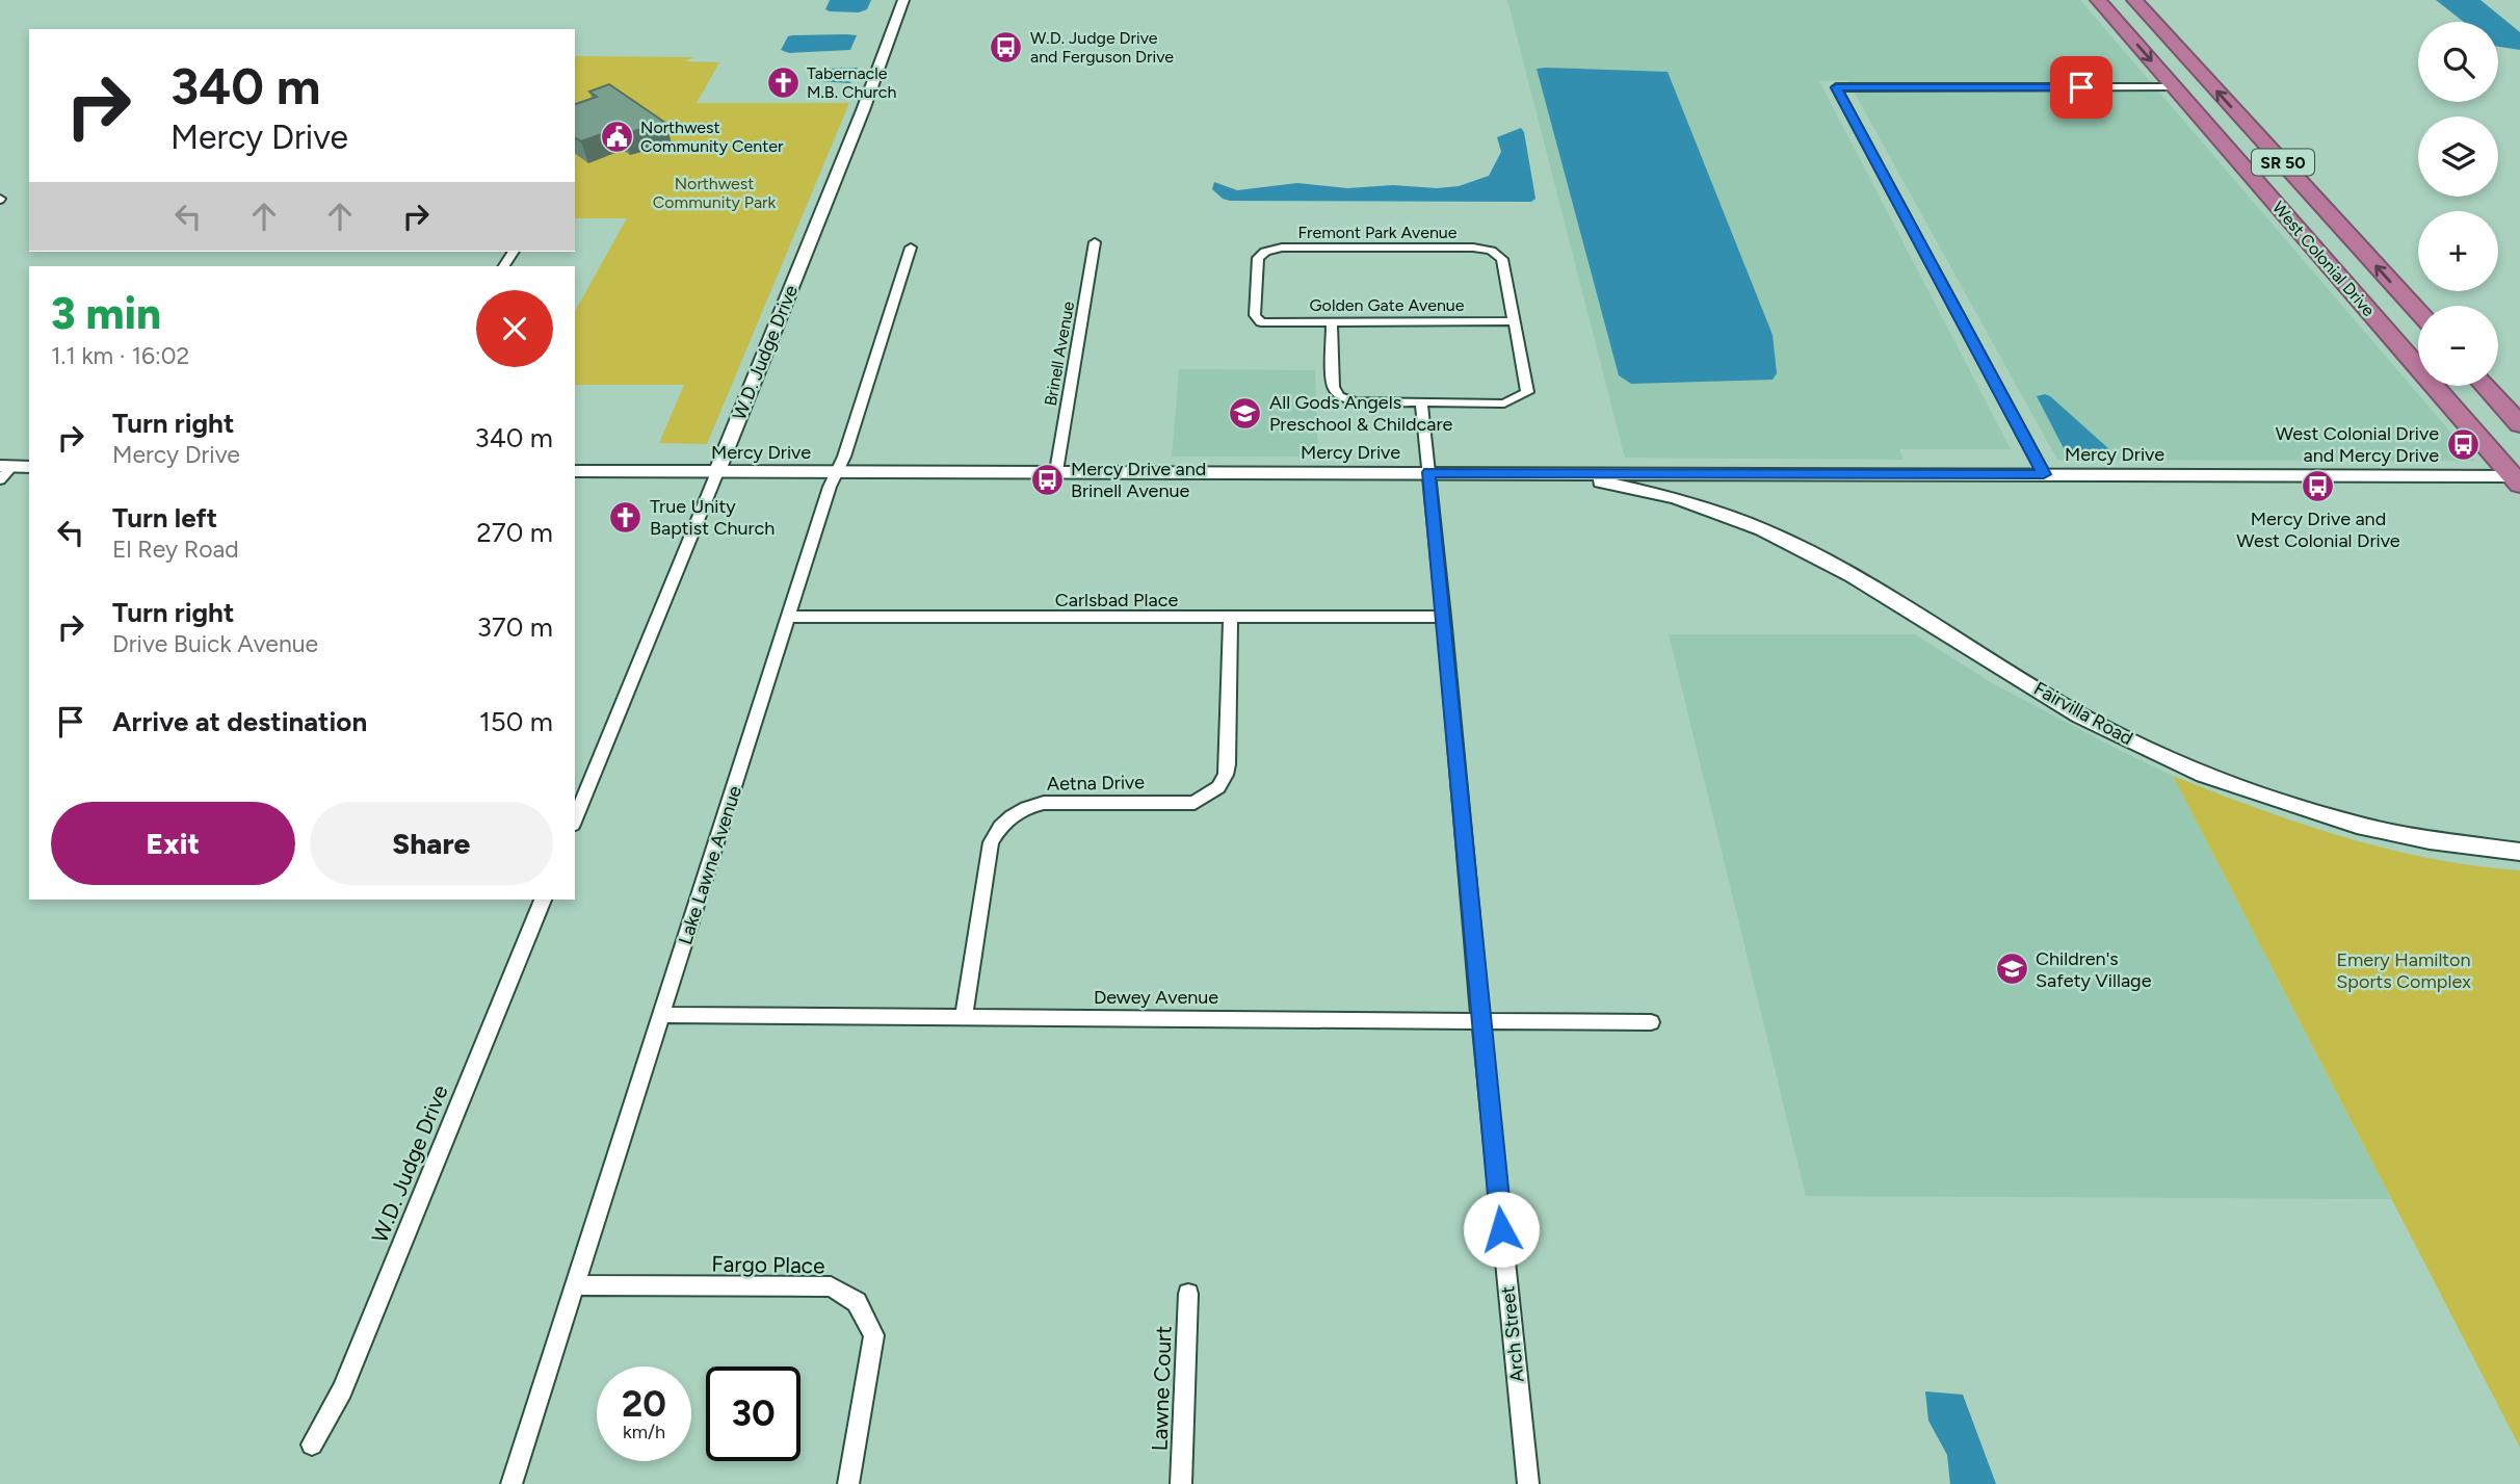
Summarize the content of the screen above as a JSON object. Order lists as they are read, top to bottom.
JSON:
{
  "streets": {
    "highway": ["SR 50", "West Colonial Drive"],
    "street": [
      "Fremont Park Avenue",
      "Golden Gate Avenue",
      "W.D. Judge Drive",
      "Brinell Avenue",
      "Mercy Drive",
      "Carlsbad Place",
      "Fairvilla Road",
      "Aetna Drive",
      "Lake Lawne Avenue",
      "Dewey Avenue",
      "Fargo Place",
      "Arch Street",
      "Lawne Court"
    ]
  },
  "crossings": [
    ["Fremont Park Avenue", "Golden Gate Avenue"],
    ["West Colonial Drive", "Mercy Drive"],
    ["W.D. Judge Drive", "Mercy Drive"],
    ["Brinell Avenue", "Mercy Drive"],
    ["Mercy Drive", "Fairvilla Road"],
    ["Mercy Drive", "Lake Lawne Avenue"],
    ["Mercy Drive", "Arch Street"],
    ["Carlsbad Place", "Aetna Drive"],
    ["Carlsbad Place", "Lake Lawne Avenue"],
    ["Carlsbad Place", "Arch Street"],
    ["Aetna Drive", "Dewey Avenue"],
    ["Lake Lawne Avenue", "Dewey Avenue"],
    ["Lake Lawne Avenue", "Fargo Place"],
    ["Dewey Avenue", "Arch Street"]
  ],
  "parks": ["Northwest Community Park", "Emery Hamilton Sports Complex"],
  "places": {
    "bus stop": [
      "W.D. Judge Drive and Ferguson Drive",
      "West Colonial Drive and Mercy Drive",
      "Mercy Drive and Brinell Avenue",
      "Mercy Drive and West Colonial Drive"
    ],
    "church": ["Tabernacle M.B. Church", "True Unity Baptist Church"],
    "public building": ["Northwest Community Center"],
    "school or university": ["All Gods Angels Preschool & Childcare", "Children's Safety Village"]
  },
  "page": {
    "map_buttons": ["+", "−"],
    "turn": ["340 m", "Mercy Drive"],
    "heading": ["3 min", "1.1 km · 16:02"],
    "list": [
      {
        "name": "Turn right",
        "note": "Mercy Drive",
        "value": "340 m"
      },
      {
        "name": "Turn left",
        "note": "El Rey Road",
        "value": "270 m"
      },
      {
        "name": "Turn right",
        "note": "Drive Buick Avenue",
        "value": "370 m"
      },
      {
        "name": "Arrive at destination",
        "value": "150 m"
      }
    ],
    "buttons": ["Exit", "Share"],
    "speed": "20 km/h",
    "limit": "30"
  }
}
